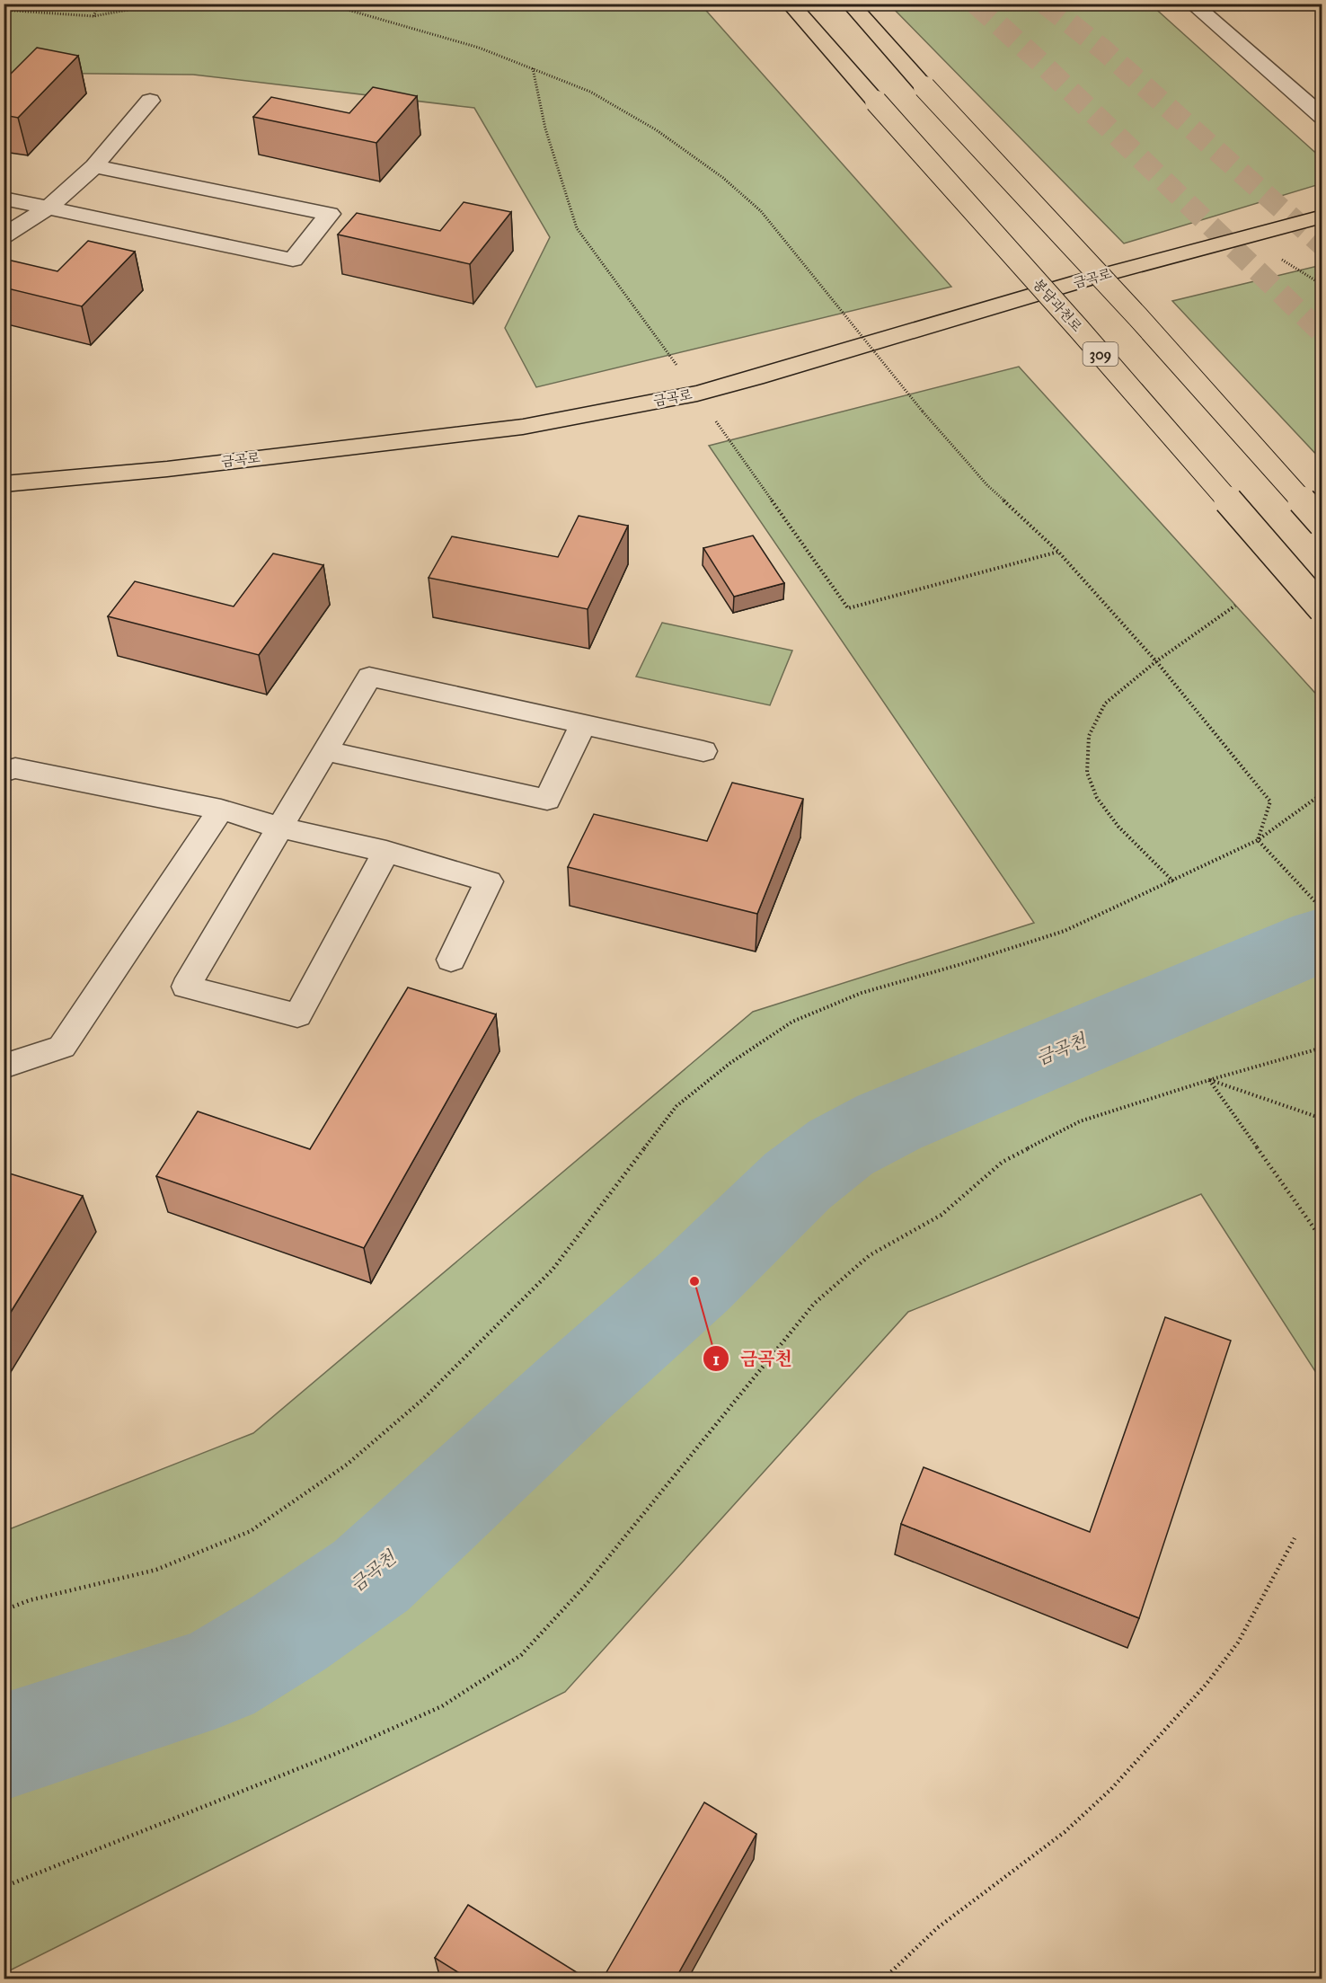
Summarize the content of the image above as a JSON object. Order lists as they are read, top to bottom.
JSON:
{
  "streets": {
    "main road": ["금곡로", "봉담과천로", "309"]
  },
  "water": ["금곡천"],
  "places": ["금곡천"]
}
